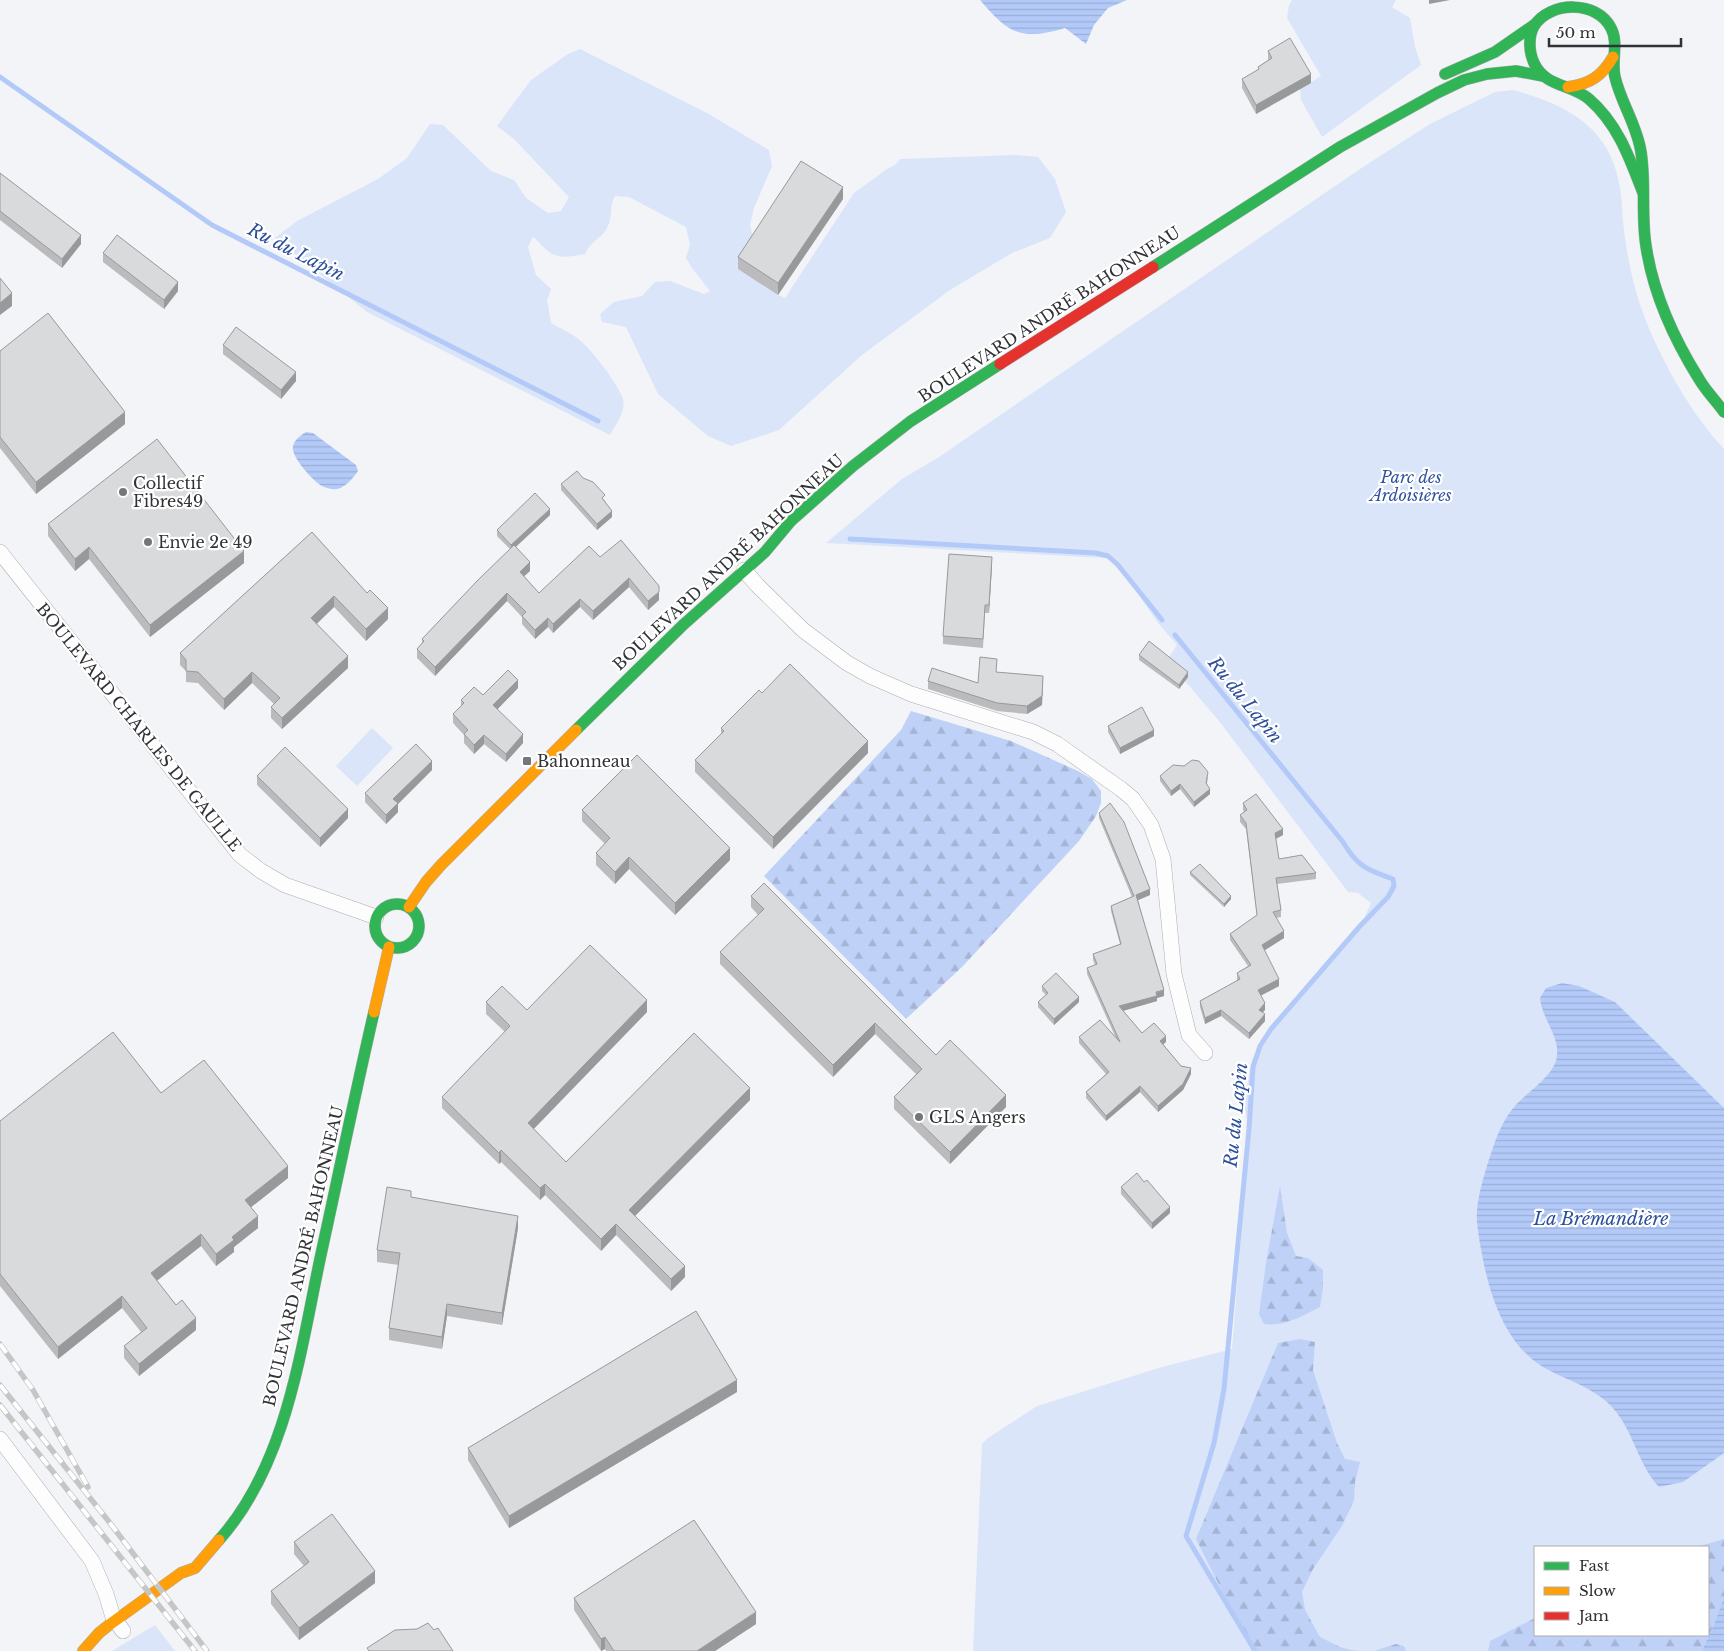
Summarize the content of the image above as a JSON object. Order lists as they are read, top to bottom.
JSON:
{
  "streets": {
    "street": ["BOULEVARD ANDRÉ BAHONNEAU", "BOULEVARD CHARLES DE GAULLE"]
  },
  "crossings": [
    ["BOULEVARD ANDRÉ BAHONNEAU", "BOULEVARD CHARLES DE GAULLE"]
  ],
  "water": ["Ru du Lapin", "La Brémandière"],
  "parks": ["Parc des Ardoisières"],
  "places": {
    "other": ["Collectif Fibres49", "Envie 2e 49", "GLS Angers"],
    "transit": ["Bahonneau"]
  },
  "legend": ["Fast", "Slow", "Jam"],
  "scale_bar": "50 m"
}
